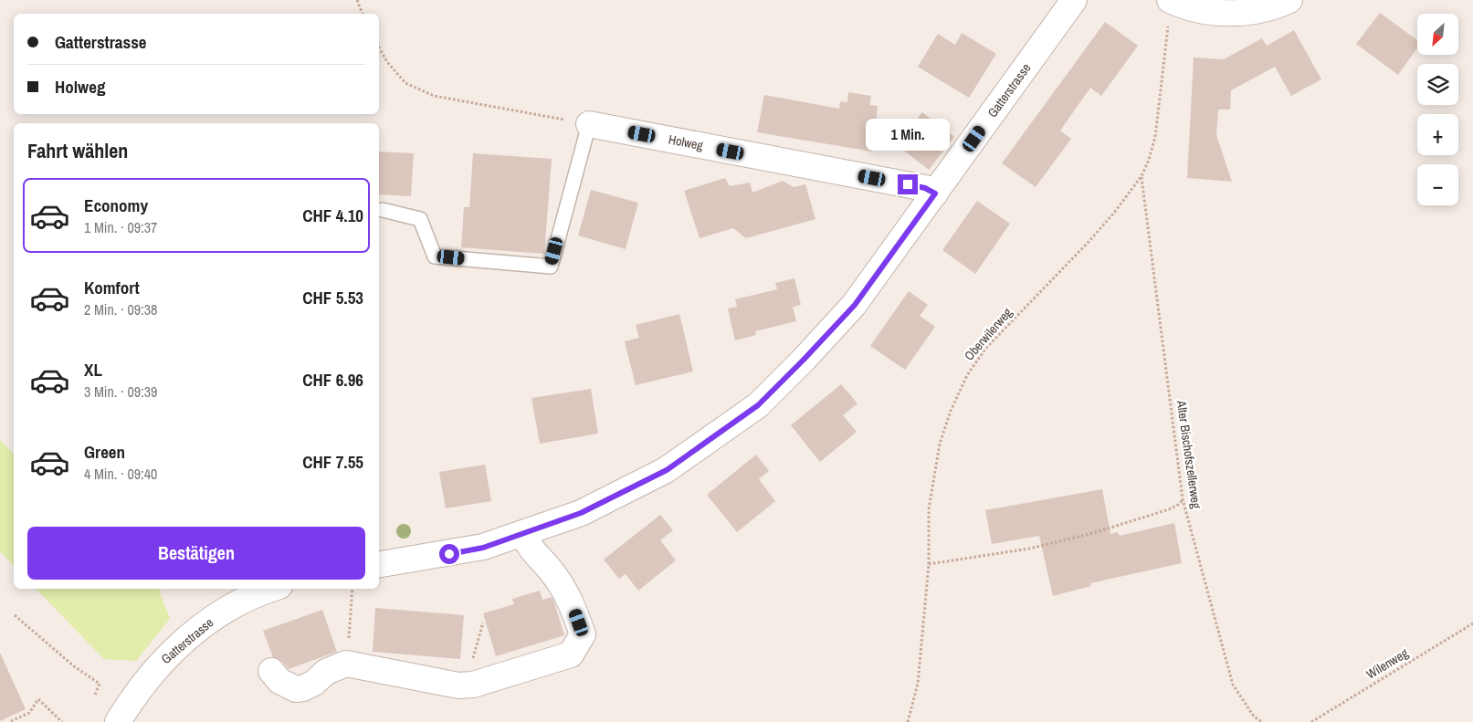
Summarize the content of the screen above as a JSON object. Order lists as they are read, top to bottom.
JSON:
{
  "streets": {
    "street": ["Gatterstrasse", "Holweg"],
    "path": ["Oberwilerweg", "Alter Bischofszellerweg", "Wilenweg"]
  },
  "crossings": [
    ["Gatterstrasse", "Holweg"],
    ["Oberwilerweg", "Alter Bischofszellerweg"]
  ],
  "north": "bottom left",
  "page": {
    "map_buttons": ["+", "−"],
    "banner": ["Gatterstrasse", "Holweg"],
    "bubble": "1 Min.",
    "heading": "Fahrt wählen",
    "list": [
      {
        "name": "Economy",
        "note": "1 Min. · 09:37",
        "value": "CHF 4.10"
      },
      {
        "name": "Komfort",
        "note": "2 Min. · 09:38",
        "value": "CHF 5.53"
      },
      {
        "name": "XL",
        "note": "3 Min. · 09:39",
        "value": "CHF 6.96"
      },
      {
        "name": "Green",
        "note": "4 Min. · 09:40",
        "value": "CHF 7.55"
      }
    ],
    "buttons": "Bestätigen"
  }
}
